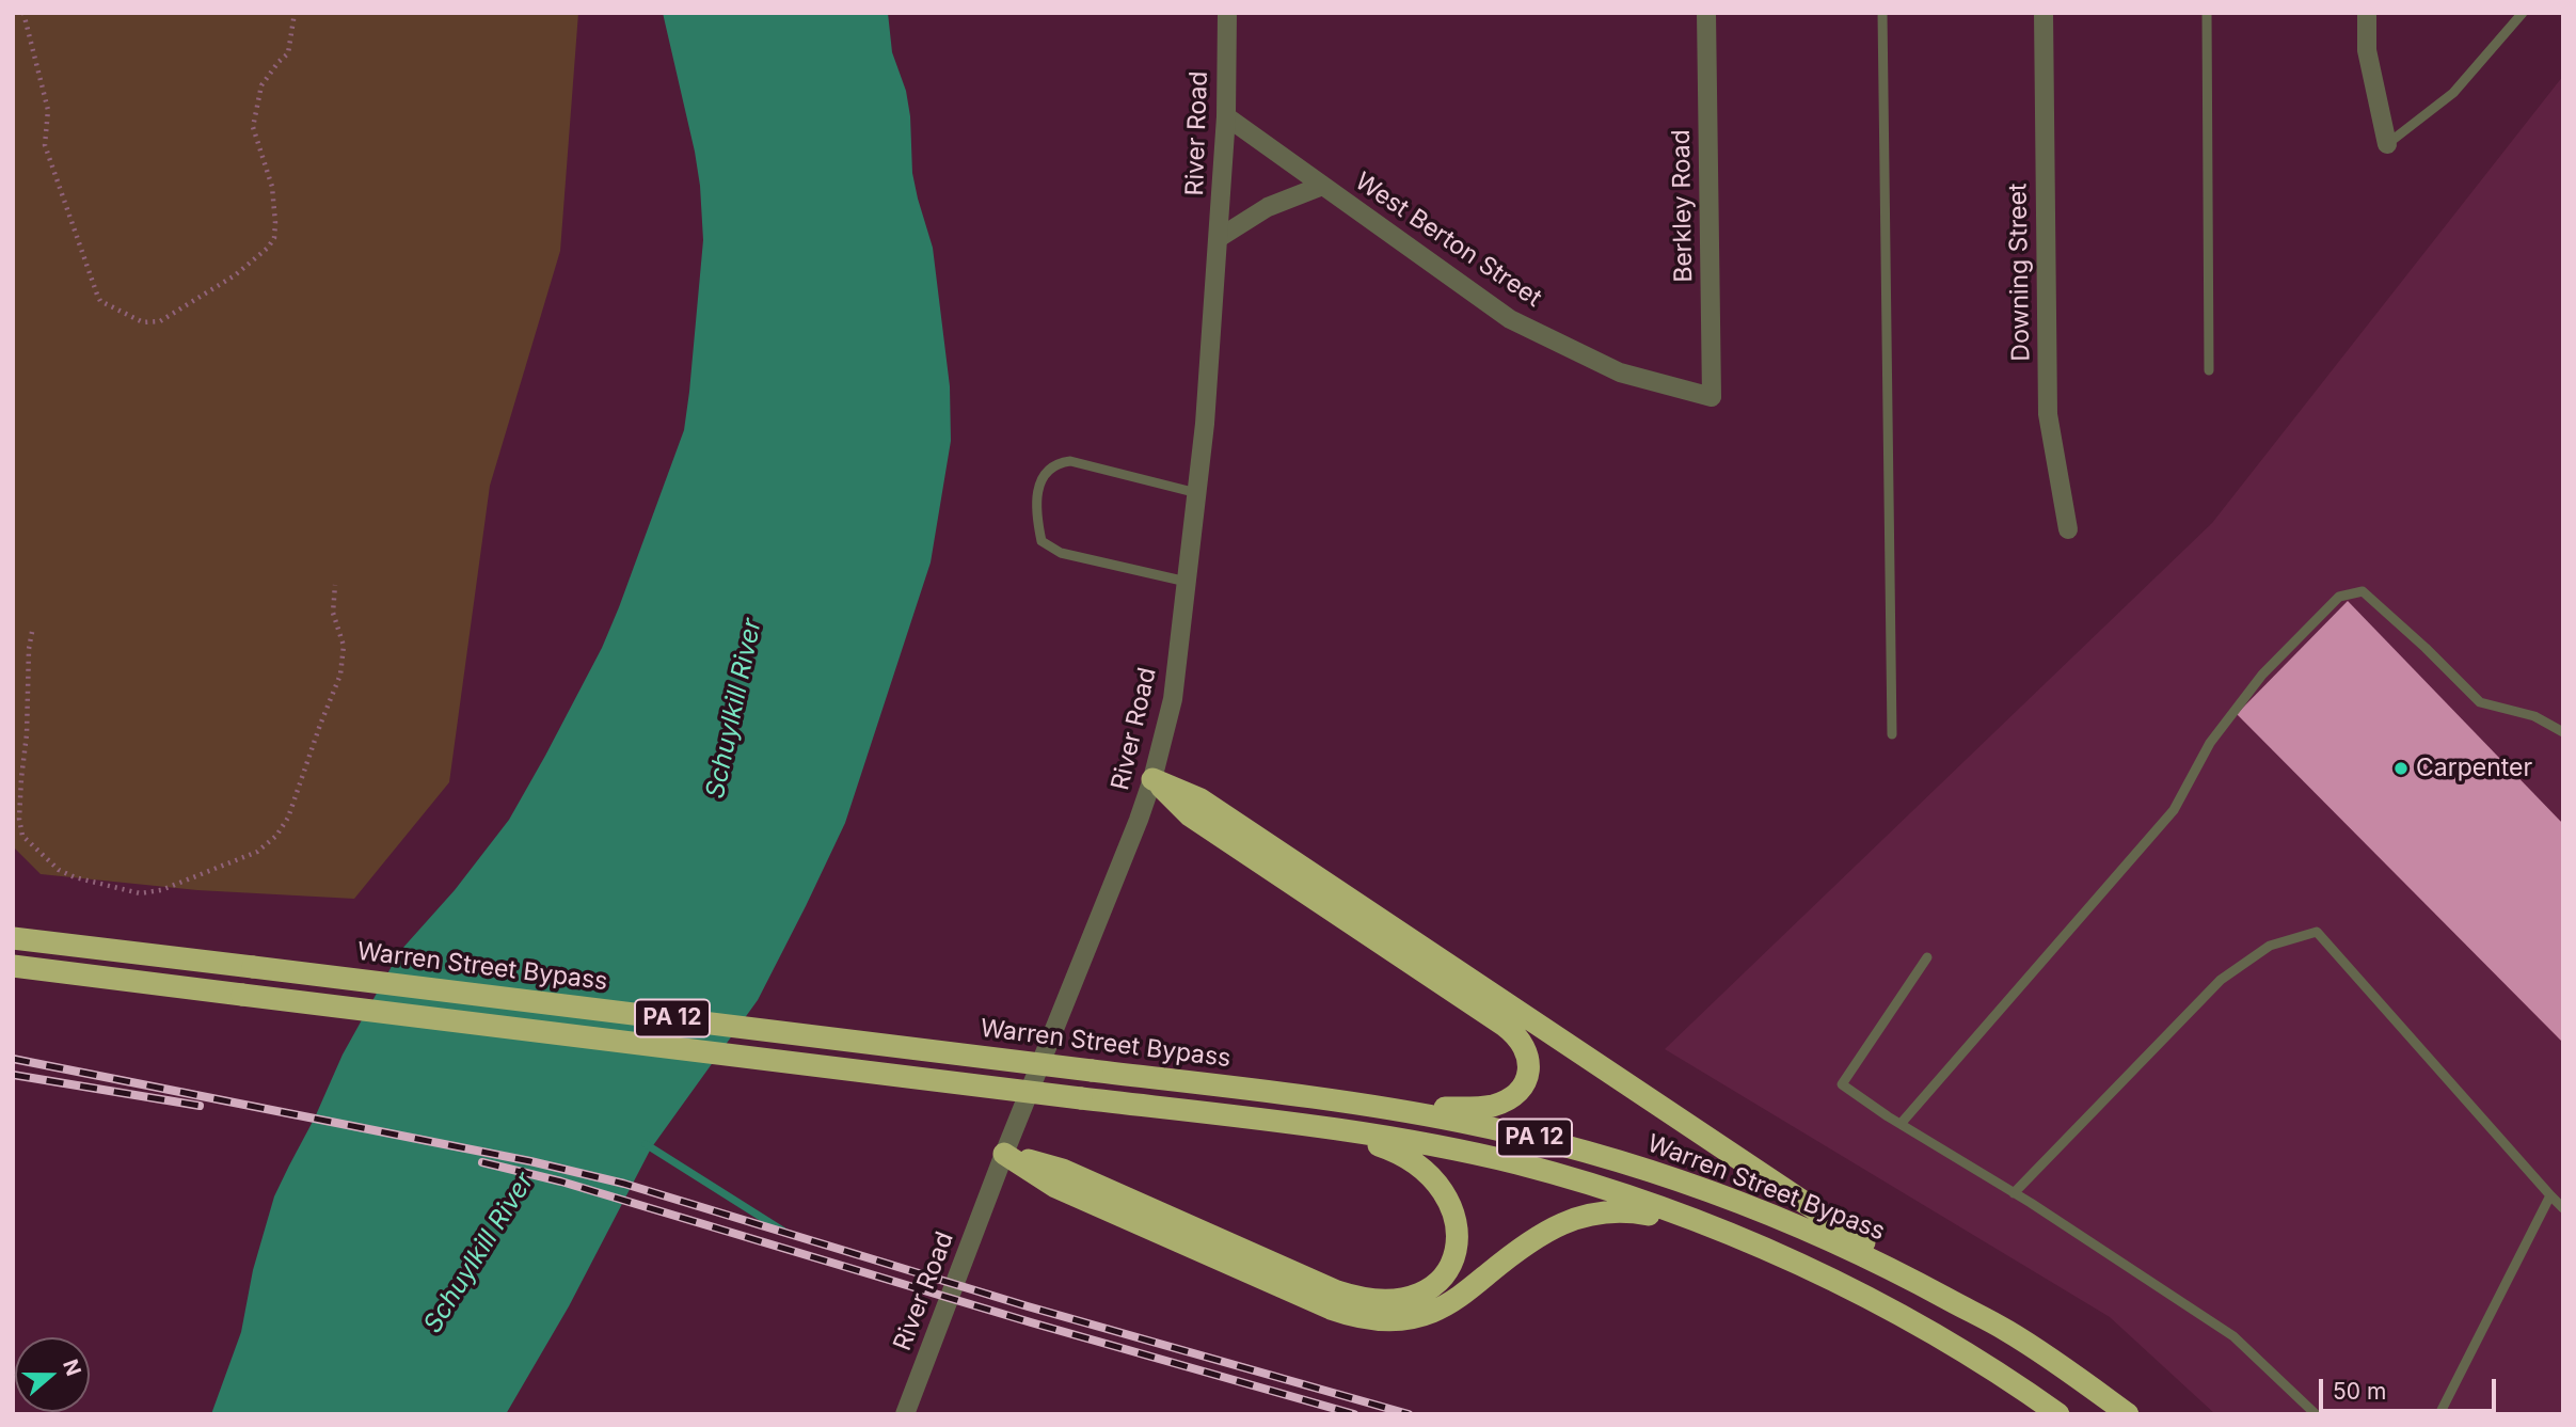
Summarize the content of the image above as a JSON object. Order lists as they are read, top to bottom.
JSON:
{
  "streets": {
    "highway": ["Warren Street Bypass", "PA 12"],
    "street": [
      "River Road",
      "Berkley Road",
      "West Berton Street",
      "Downing Street"
    ]
  },
  "crossings": [
    ["River Road", "West Berton Street"],
    ["Berkley Road", "West Berton Street"]
  ],
  "water": ["Schuylkill River"],
  "places": ["Carpenter"],
  "scale_bar": "50 m",
  "north": "right"
}
